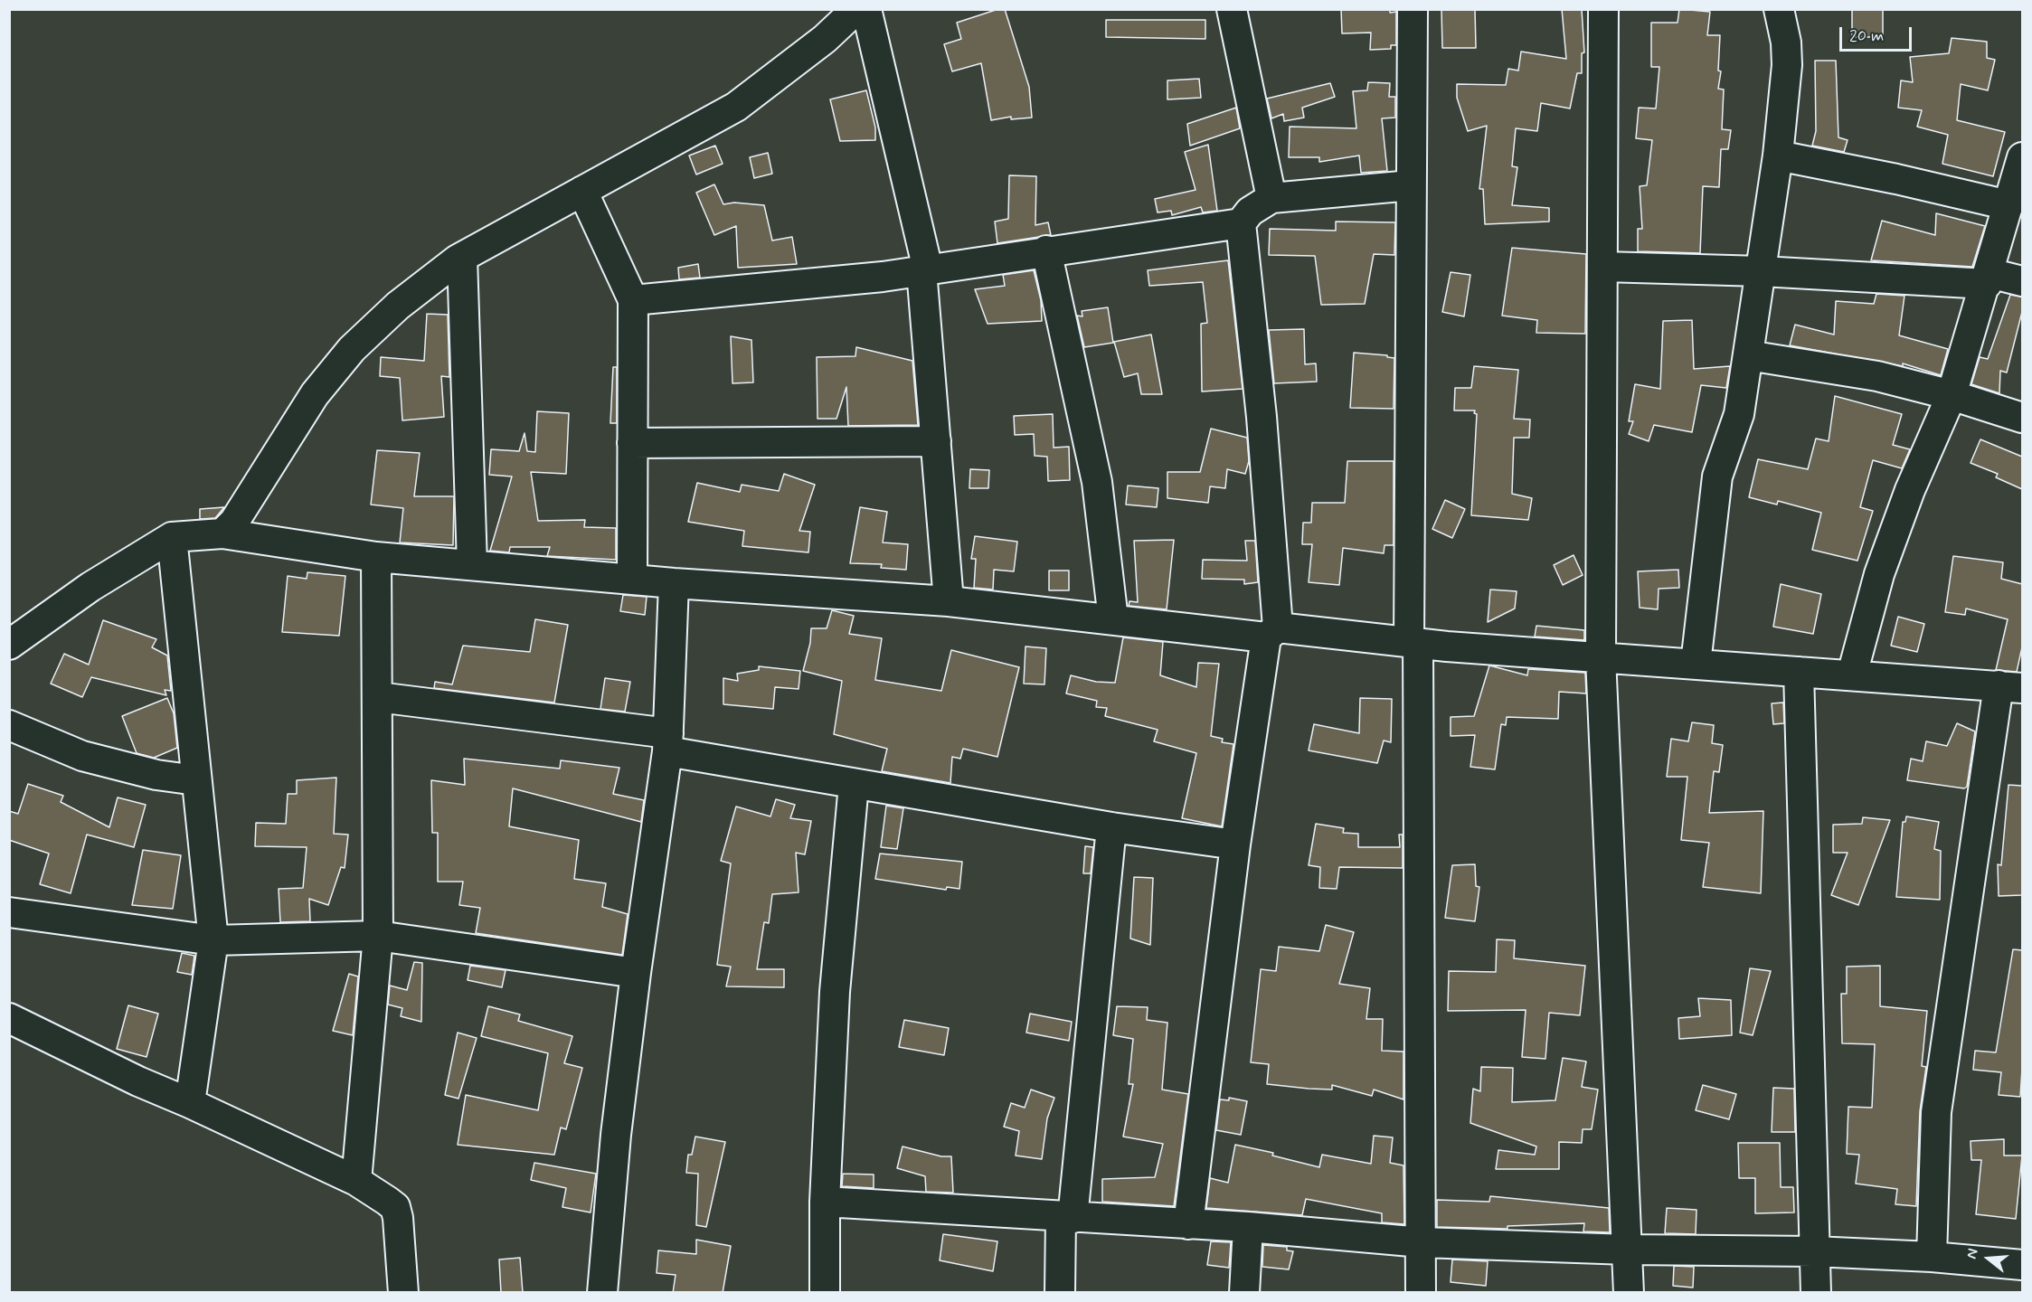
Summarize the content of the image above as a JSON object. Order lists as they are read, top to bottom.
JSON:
{
  "scale_bar": "20 m",
  "north": "left"
}
